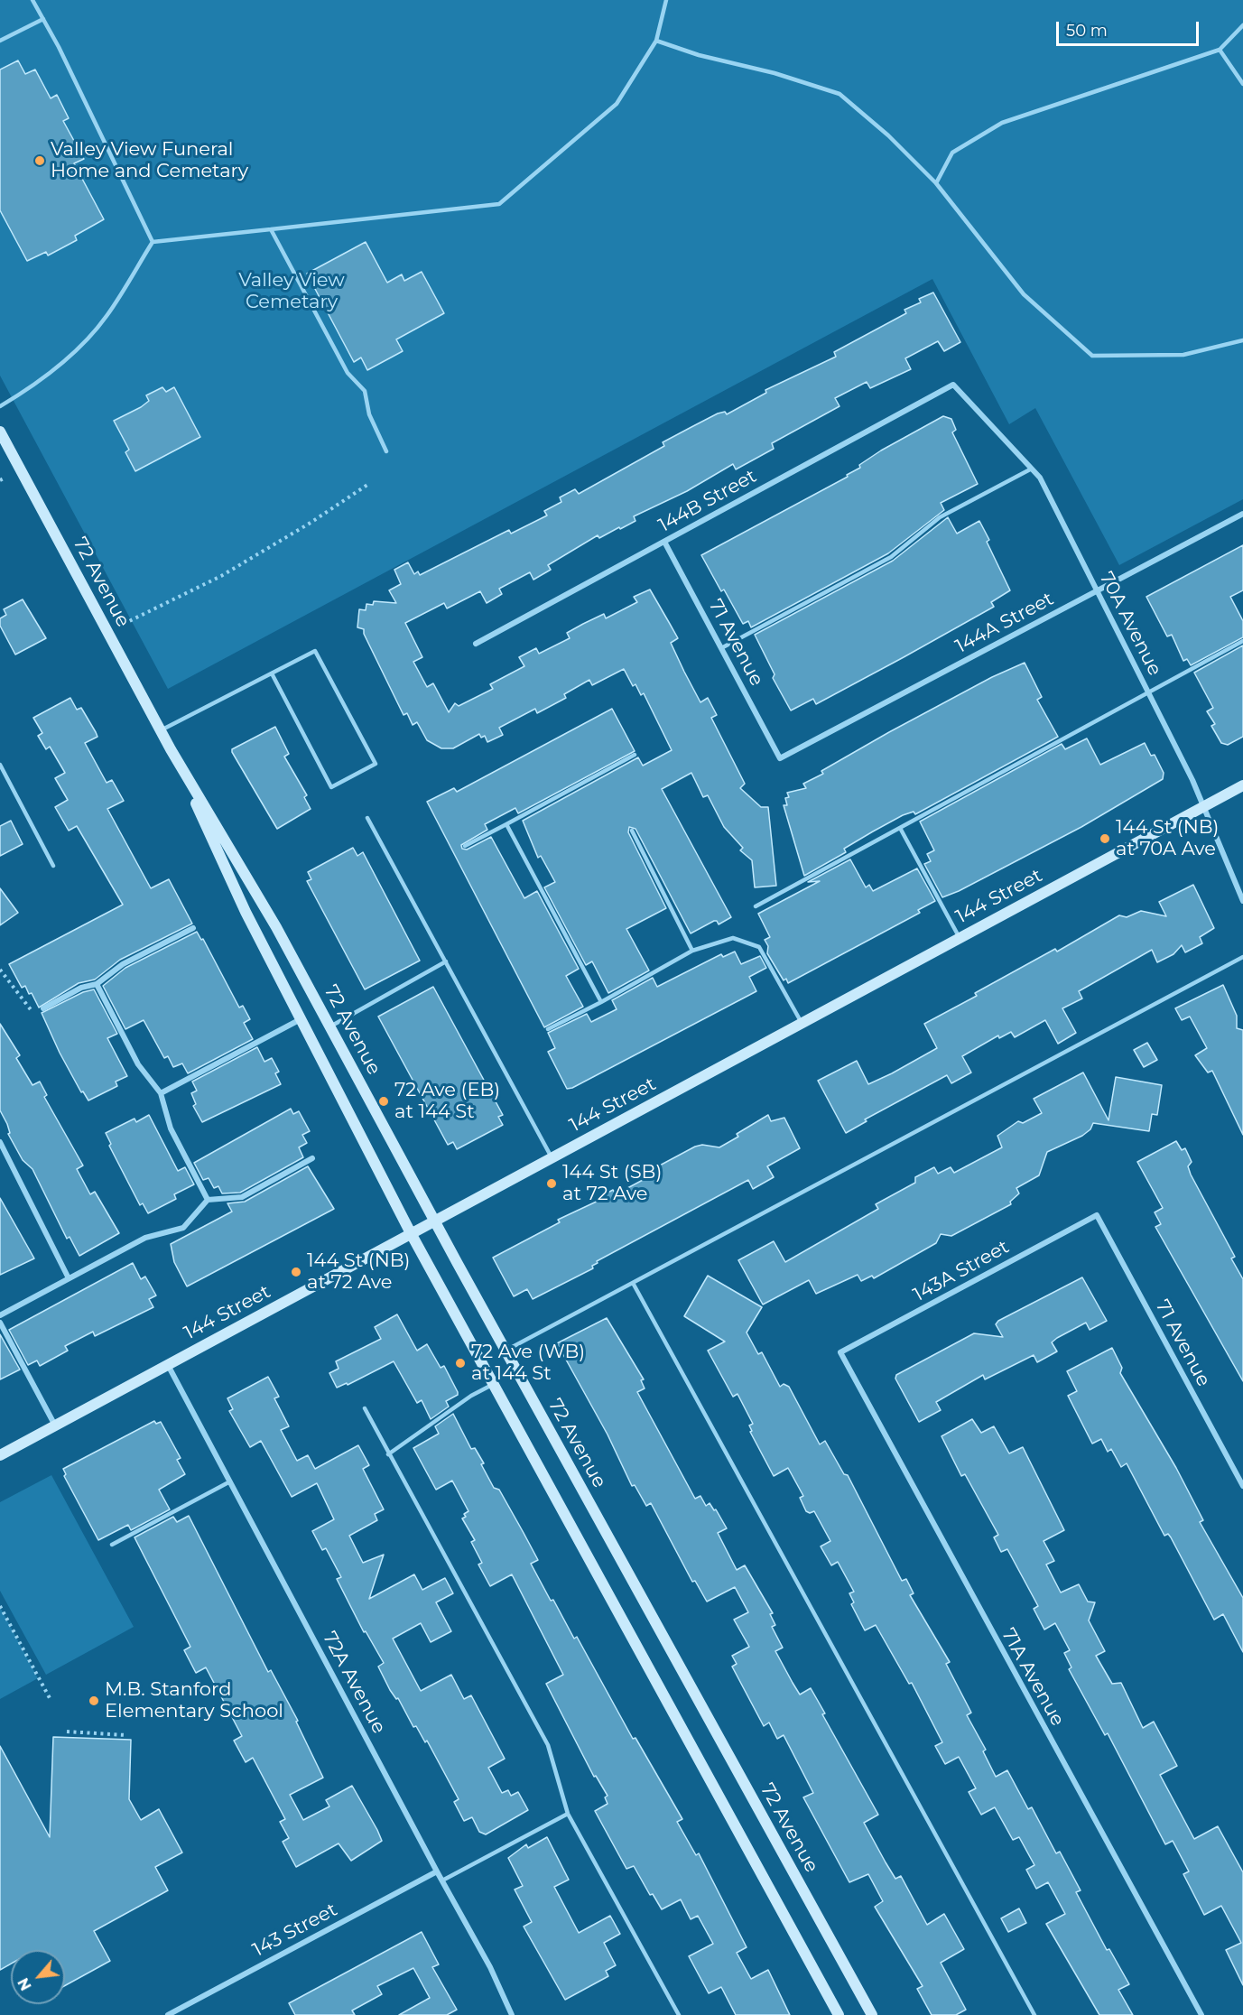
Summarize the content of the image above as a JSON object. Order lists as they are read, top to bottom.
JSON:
{
  "streets": {
    "main road": ["72 Avenue", "144 Street"],
    "street": [
      "144B Street",
      "144A Street",
      "70A Avenue",
      "71 Avenue",
      "143A Street",
      "71A Avenue",
      "72A Avenue",
      "143 Street"
    ]
  },
  "crossings": [
    ["144B Street", "70A Avenue"],
    ["144B Street", "71 Avenue"],
    ["72 Avenue", "144 Street"],
    ["144A Street", "70A Avenue"],
    ["144A Street", "71 Avenue"],
    ["70A Avenue", "144 Street"],
    ["71 Avenue", "143A Street"],
    ["144 Street", "72A Avenue"],
    ["143A Street", "71A Avenue"],
    ["72A Avenue", "143 Street"]
  ],
  "parks": ["Valley View Cemetary"],
  "places": [
    "Valley View Funeral Home and Cemetary",
    "144 St (NB) at 70A Ave",
    "72 Ave (EB) at 144 St",
    "144 St (SB) at 72 Ave",
    "144 St (NB) at 72 Ave",
    "72 Ave (WB) at 144 St",
    "M.B. Stanford Elementary School"
  ],
  "scale_bar": "50 m",
  "north": "bottom left"
}
